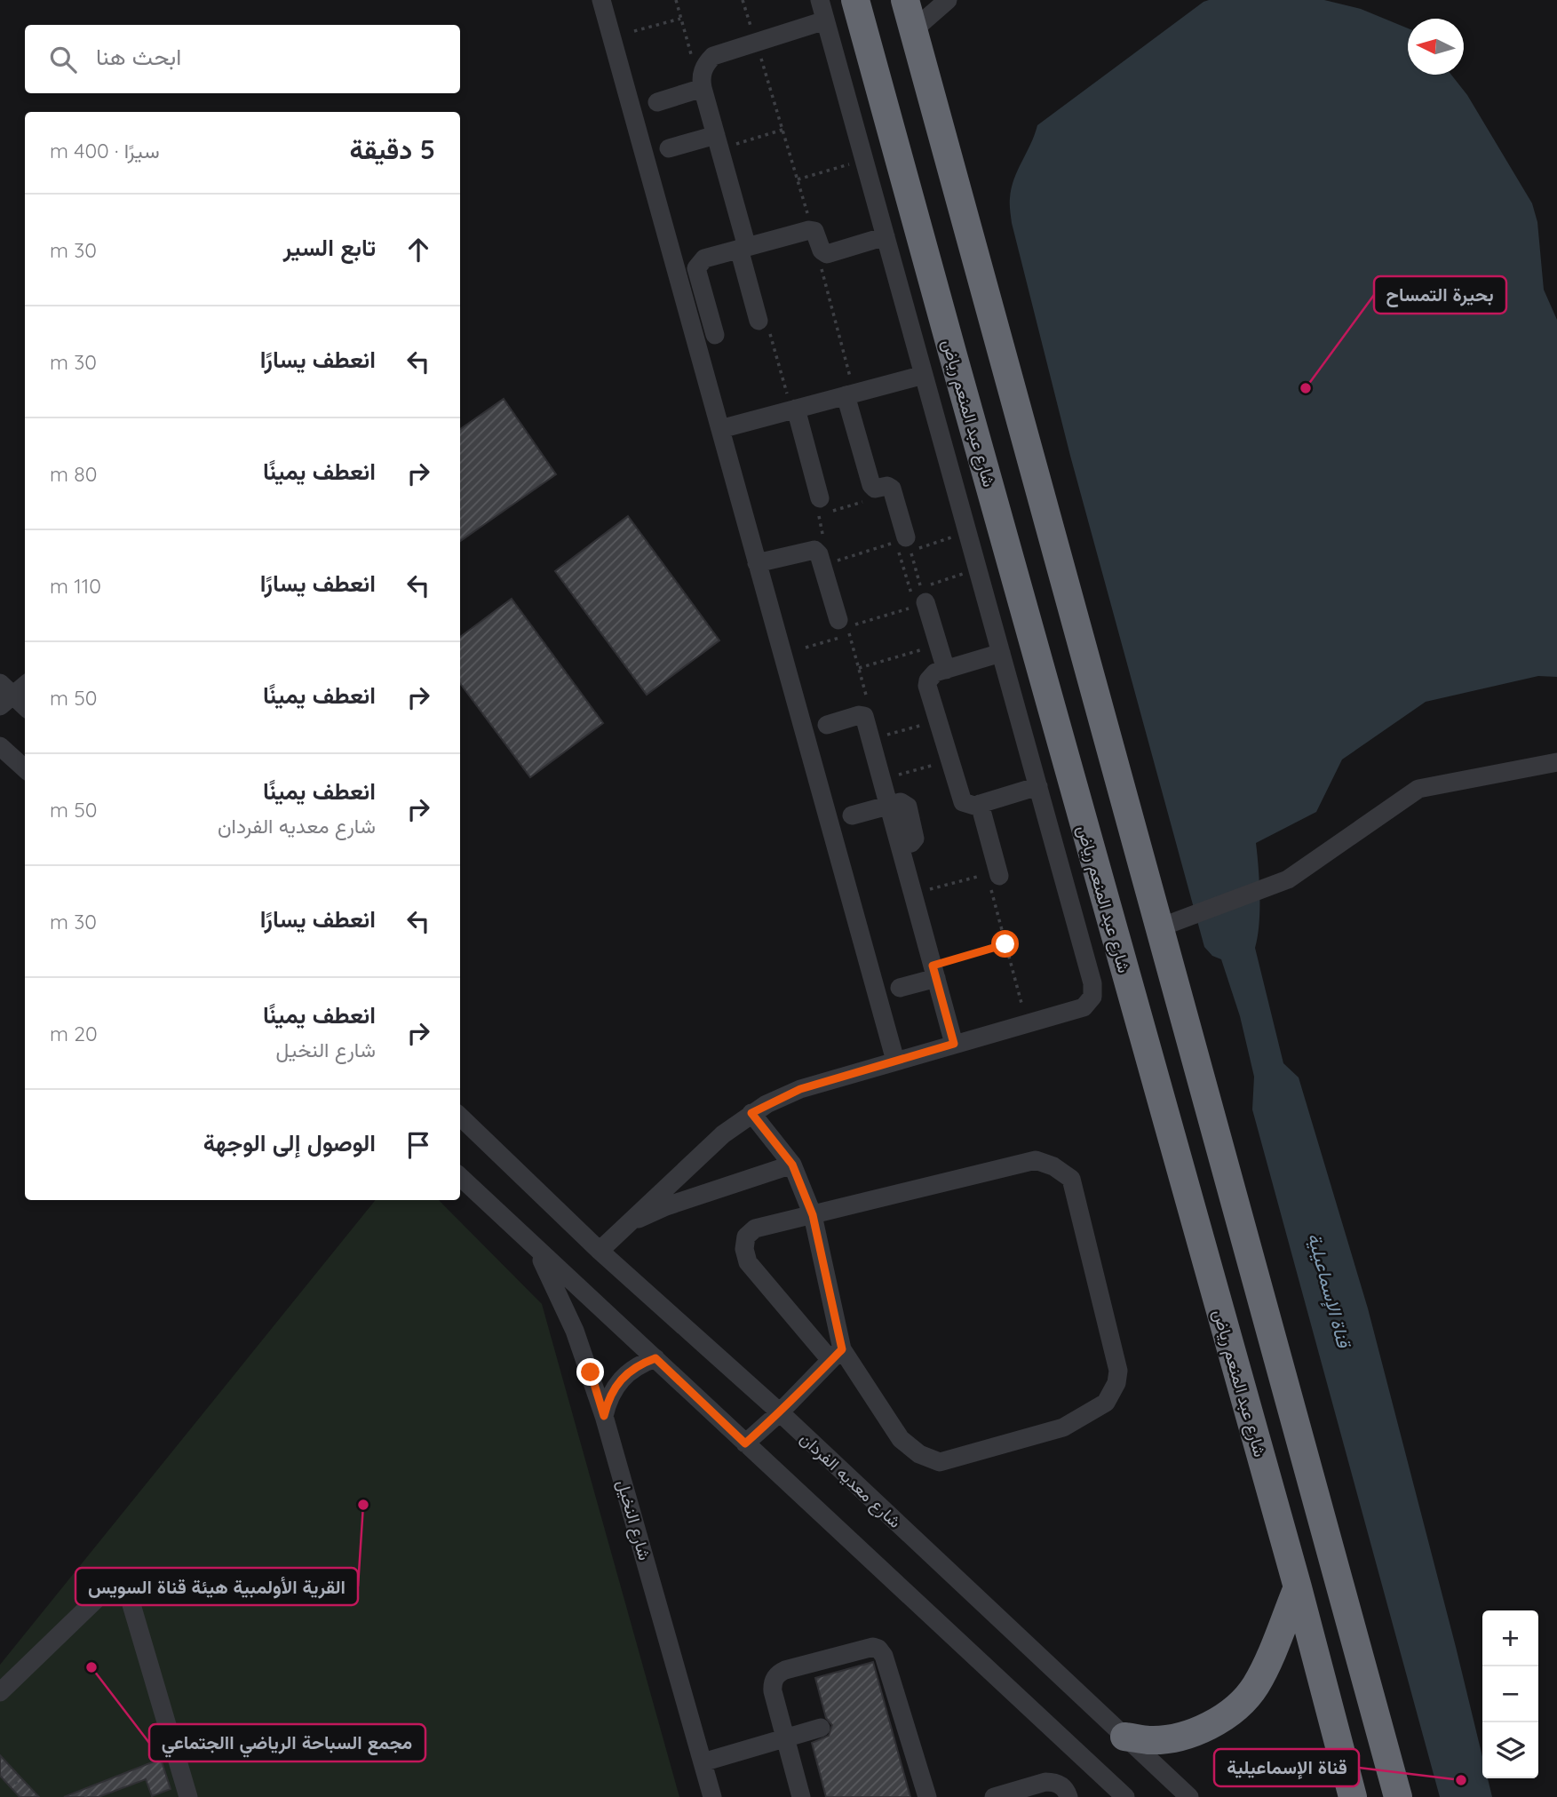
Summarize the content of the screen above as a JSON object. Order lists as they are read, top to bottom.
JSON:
{
  "streets": {
    "highway": ["شارع عبد المنعم رياض"],
    "street": ["شارع معديه الفردان", "شارع النخيل"]
  },
  "water": ["قناة الإسماعيلية"],
  "places": [
    "بحيرة التمساح",
    "القرية الأولمبية هيئة قناة السويس",
    "مجمع السباحة الرياضي االجتماعي",
    "قناة الإسماعيلية"
  ],
  "north": "left",
  "page": {
    "search": "ابحث هنا",
    "heading": ["5 دقيقة", "سيرًا · 400 m"],
    "list": [
      ["تابع السير", "30 m"],
      ["انعطف يسارًا", "30 m"],
      ["انعطف يمينًا", "80 m"],
      ["انعطف يسارًا", "110 m"],
      ["انعطف يمينًا", "50 m"],
      ["انعطف يمينًا", "شارع معديه الفردان", "50 m"],
      ["انعطف يسارًا", "30 m"],
      ["انعطف يمينًا", "شارع النخيل", "20 m"],
      "الوصول إلى الوجهة"
    ],
    "map_buttons": ["+", "−"]
  }
}
